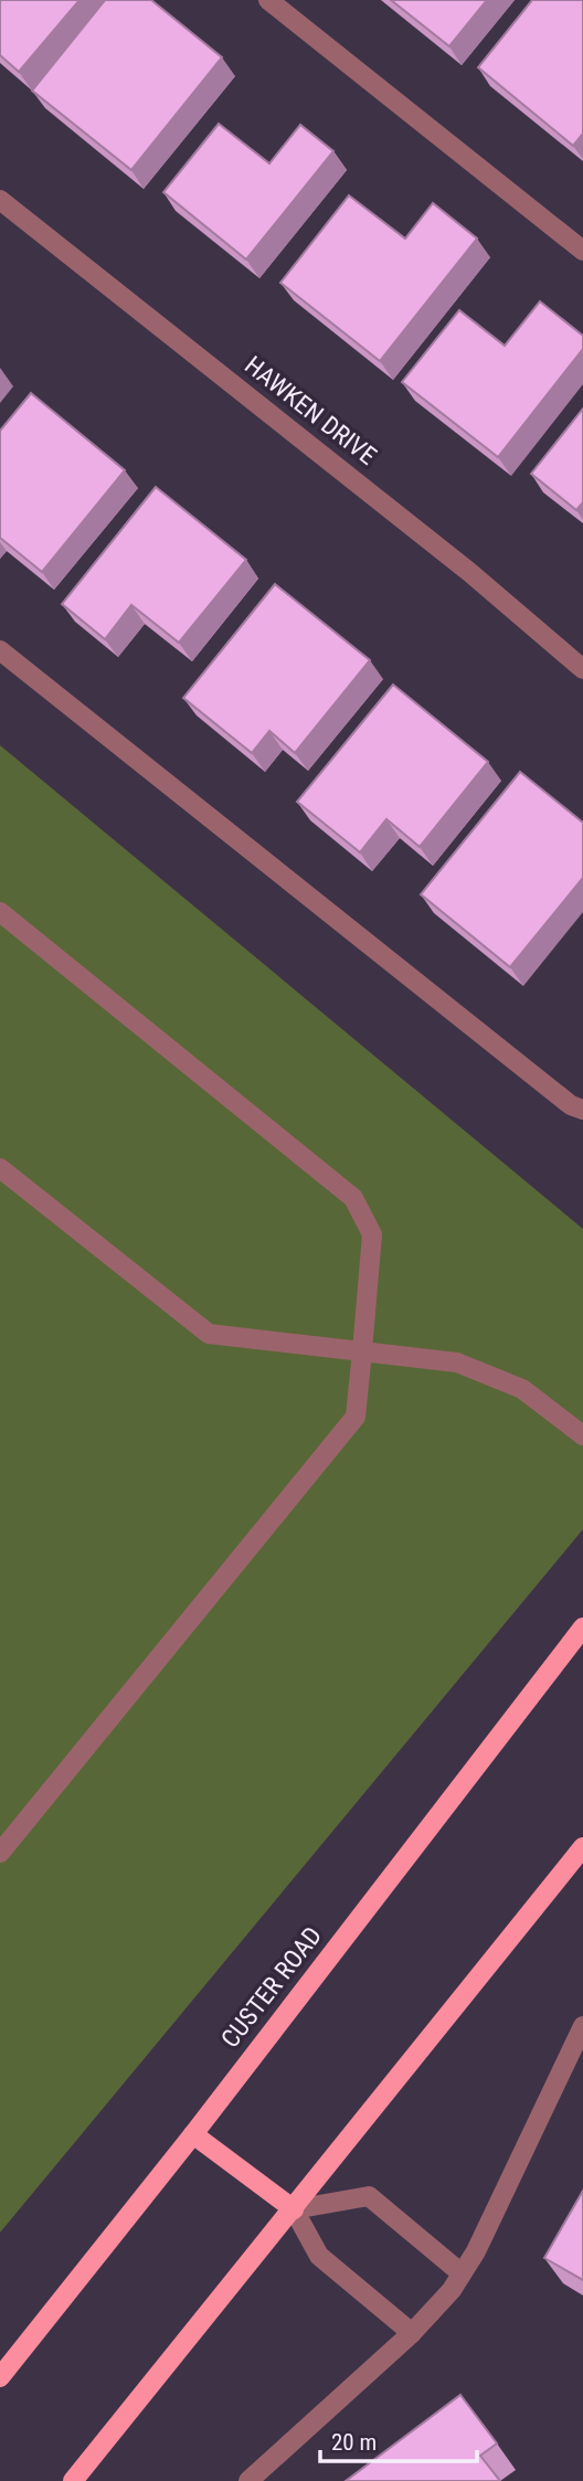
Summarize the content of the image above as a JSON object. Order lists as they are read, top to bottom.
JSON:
{
  "streets": {
    "main road": ["CUSTER ROAD"],
    "street": ["HAWKEN DRIVE"]
  },
  "scale_bar": "20 m"
}
